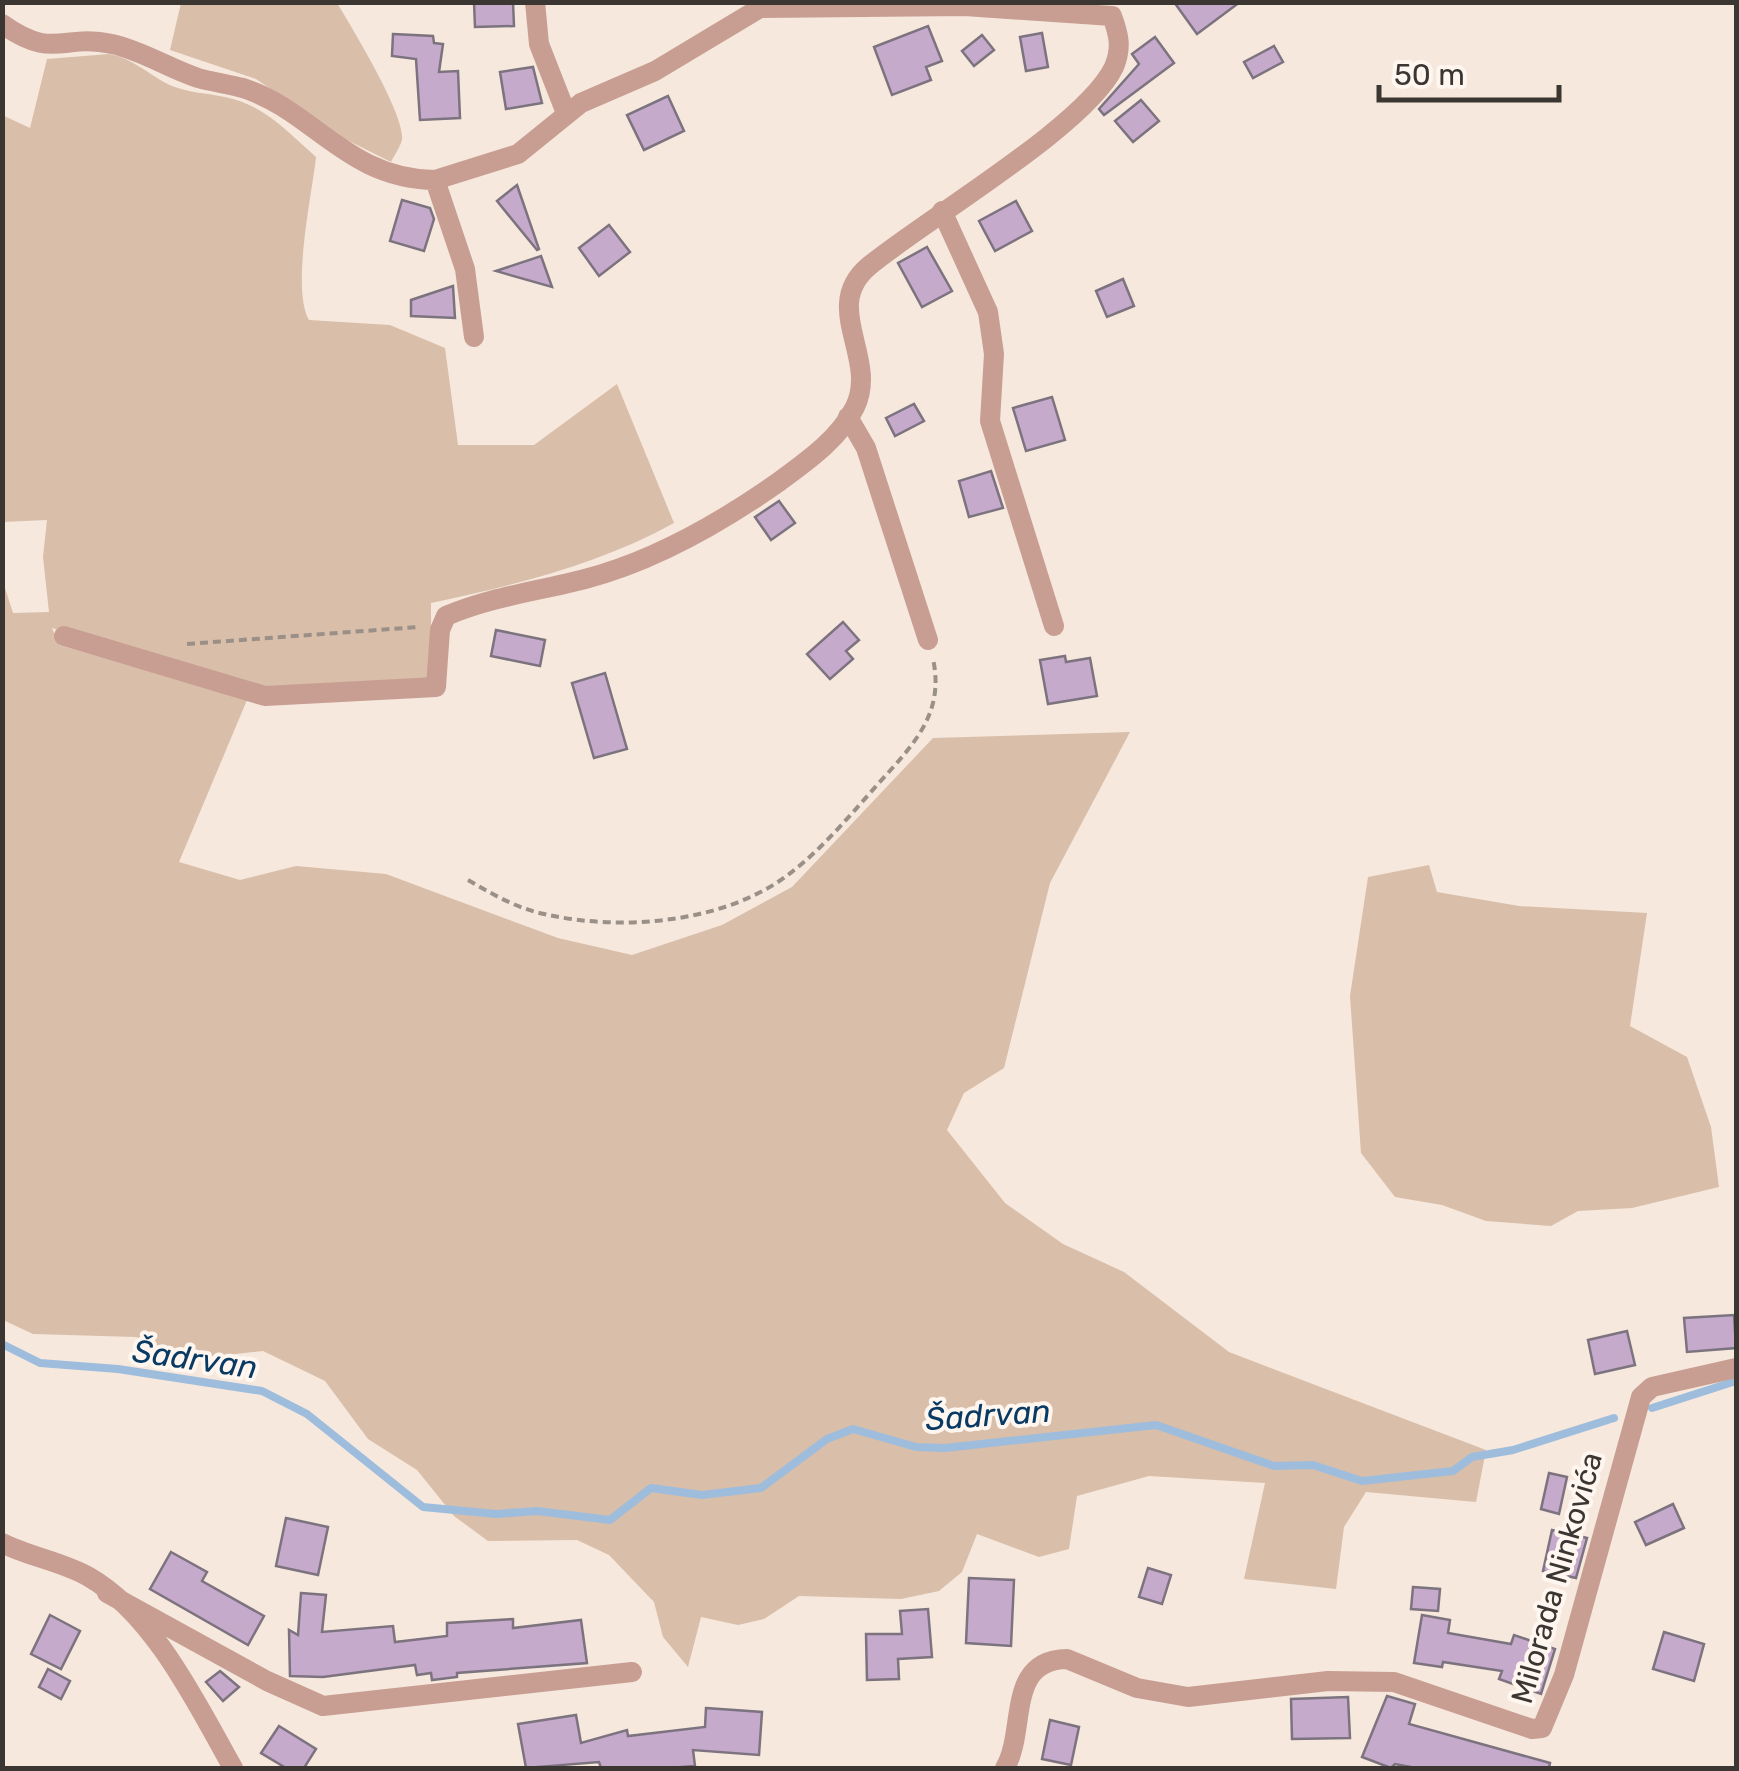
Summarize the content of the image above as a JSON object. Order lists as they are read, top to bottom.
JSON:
{
  "streets": {
    "street": ["Milorada Ninkovića"]
  },
  "water": ["Šadrvan"],
  "scale_bar": "50 m"
}
